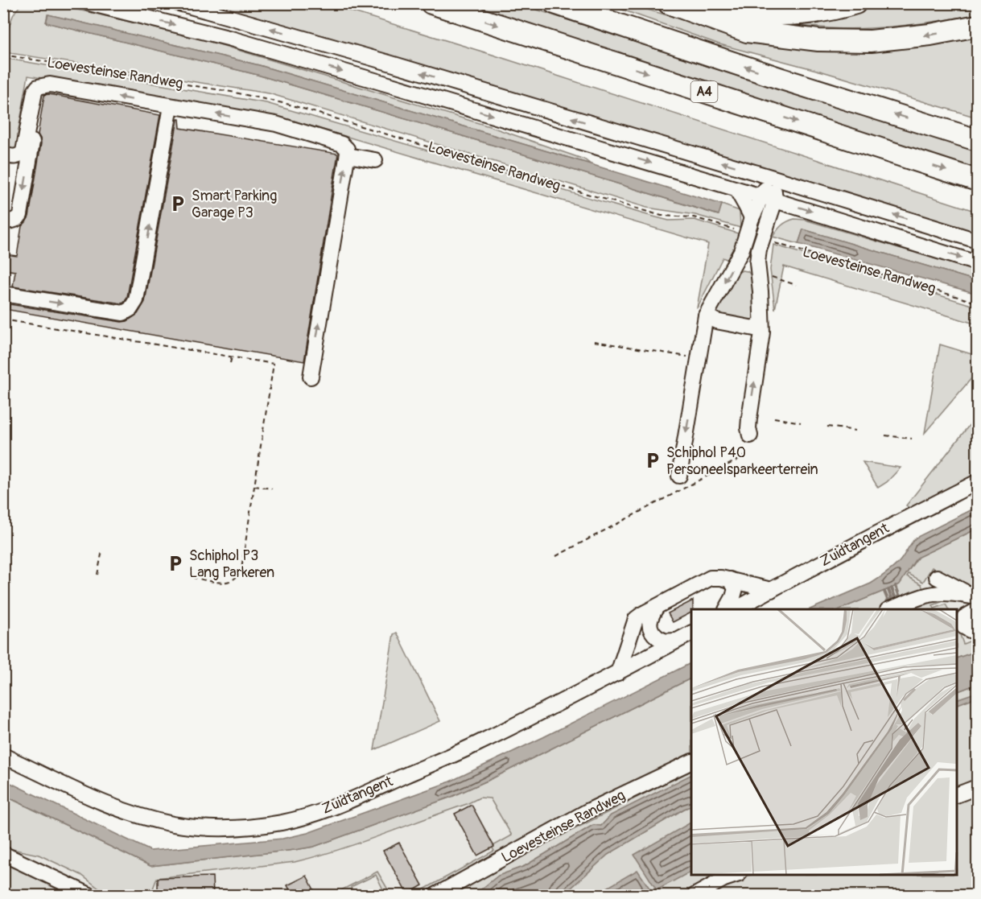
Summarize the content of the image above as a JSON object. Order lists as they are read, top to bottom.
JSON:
{
  "streets": {
    "highway": ["A4"],
    "street": ["Loevesteinse Randweg", "Zuidtangent"]
  },
  "places": {
    "parking": ["Smart Parking Garage P3", "Schiphol P40 Personeelsparkeerterrein", "Schiphol P3 Lang Parkeren"]
  }
}
